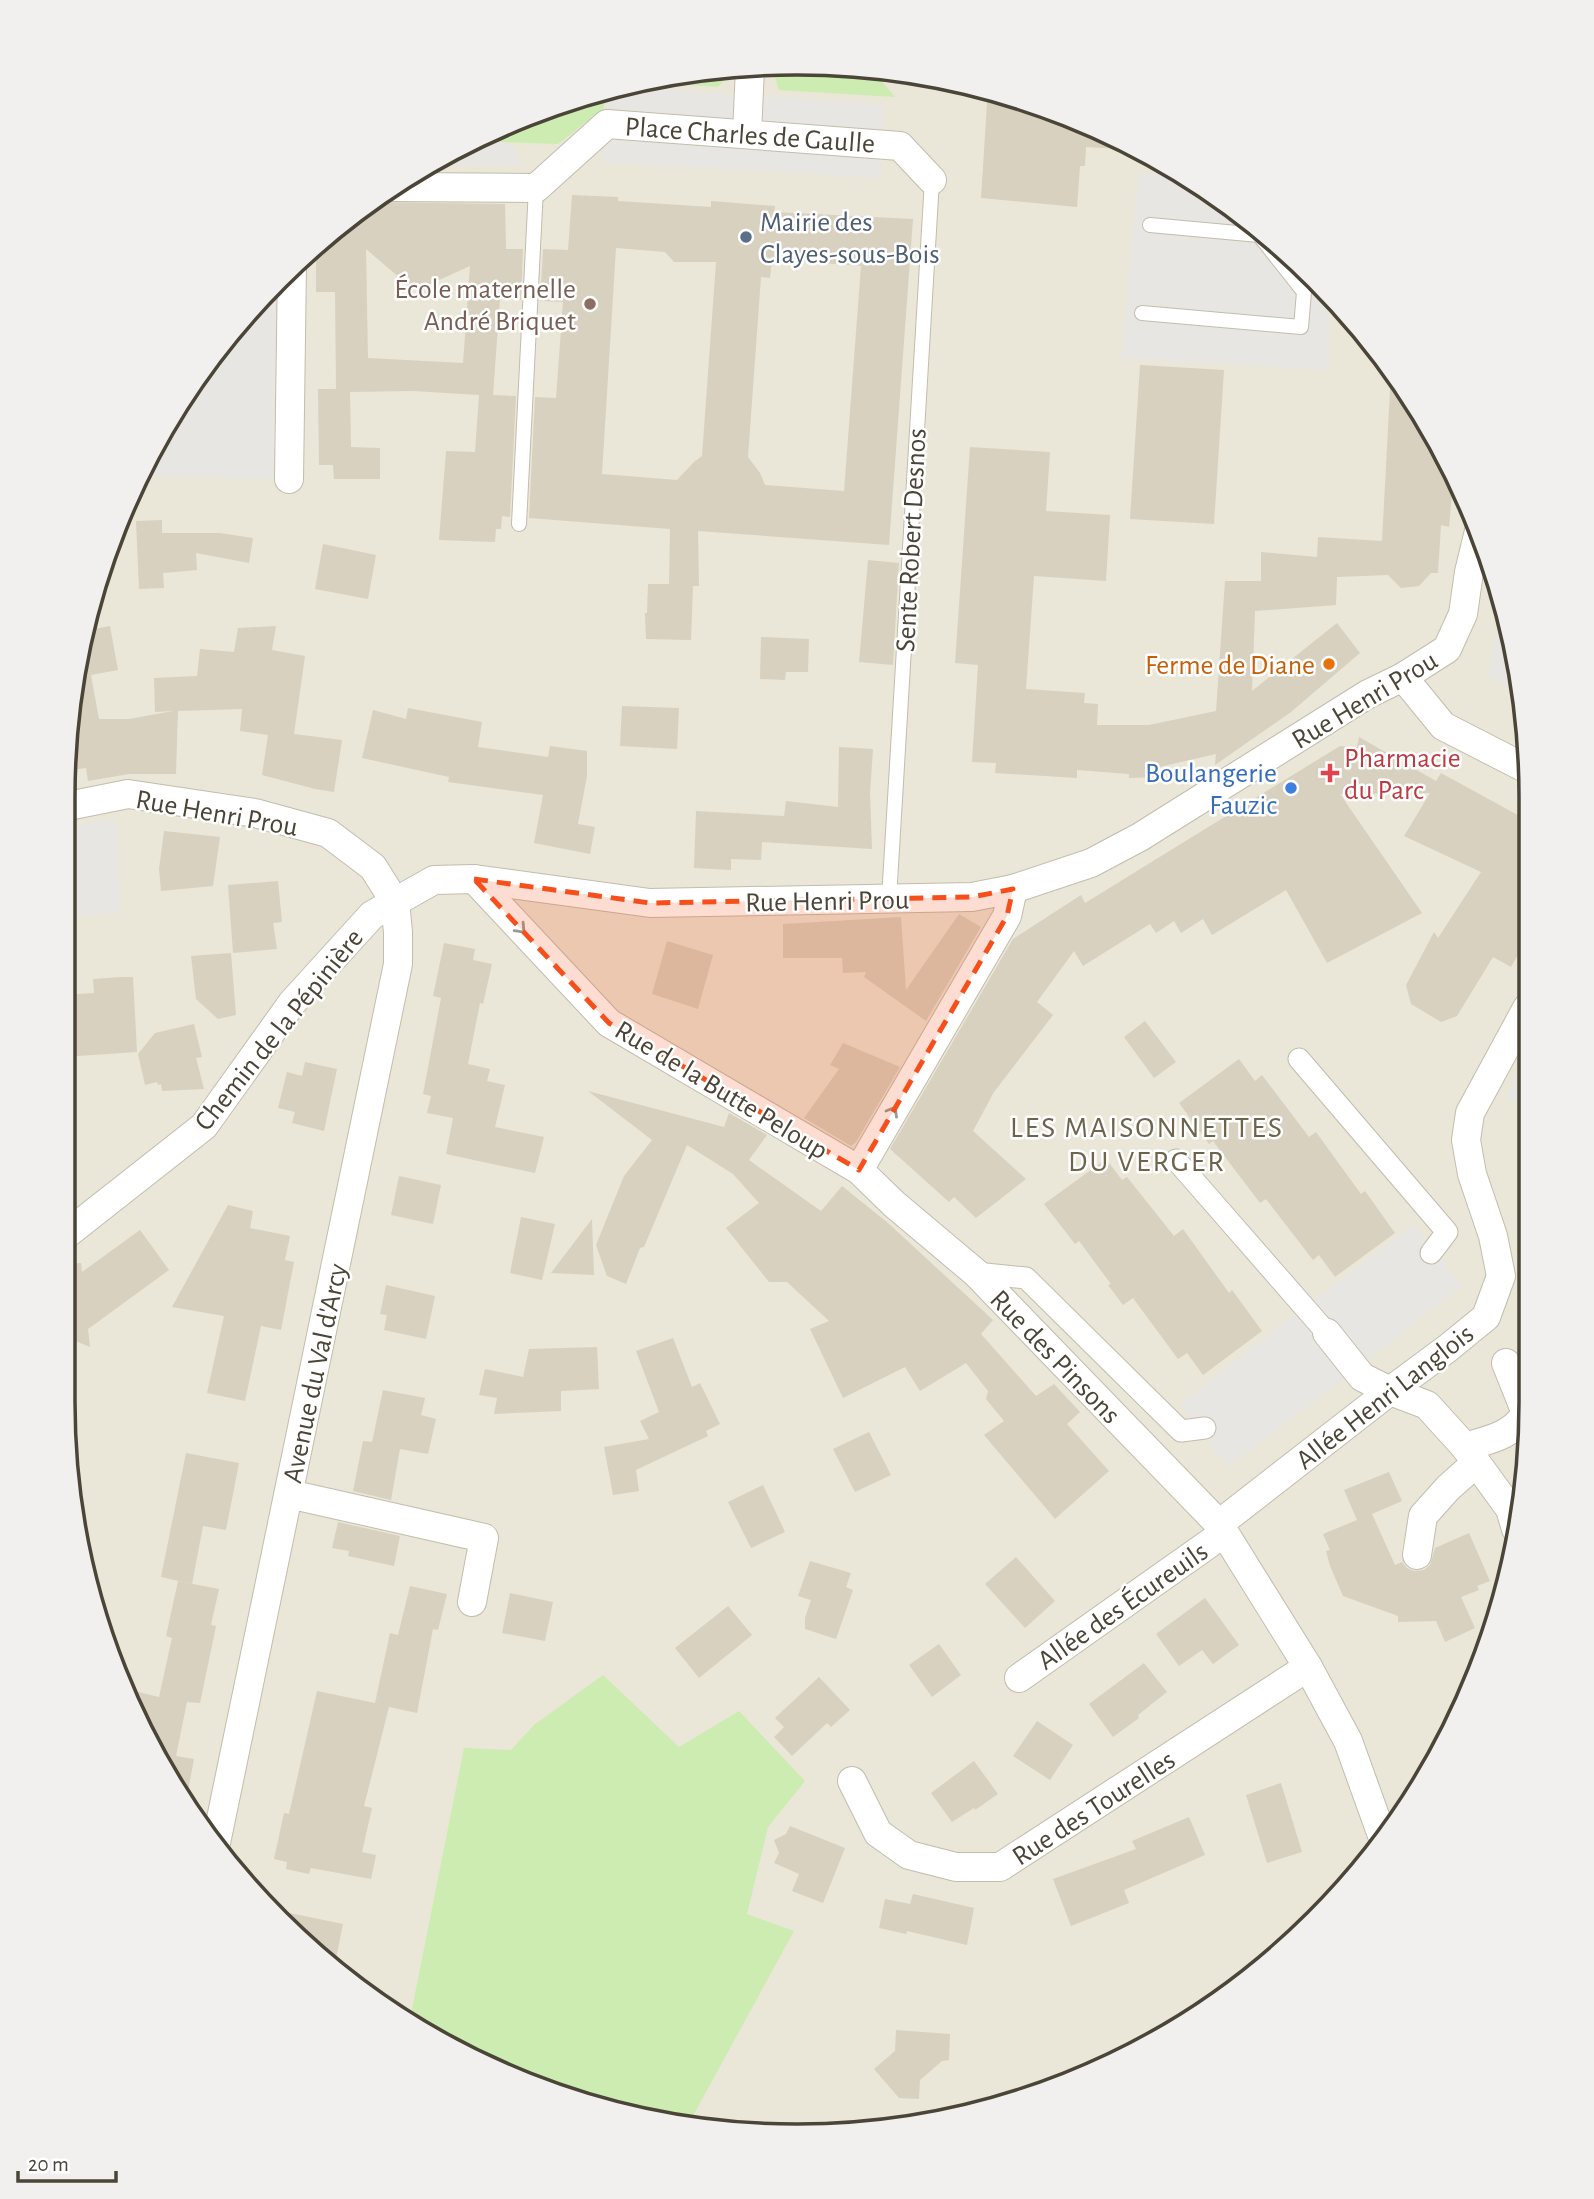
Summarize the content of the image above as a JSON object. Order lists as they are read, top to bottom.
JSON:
{
  "streets": {
    "street": [
      "Place Charles de Gaulle",
      "Rue Henri Prou",
      "Chemin de la Pépinière",
      "Rue de la Butte Peloup",
      "Rue des Pinsons",
      "Avenue du Val d'Arcy",
      "Allée Henri Langlois",
      "Allée des Écureuils",
      "Rue des Tourelles"
    ],
    "lane": ["Sente Robert Desnos"]
  },
  "crossings": [
    ["Place Charles de Gaulle", "Sente Robert Desnos"],
    ["Sente Robert Desnos", "Rue Henri Prou"],
    ["Rue Henri Prou", "Chemin de la Pépinière"],
    ["Rue Henri Prou", "Rue de la Butte Peloup"],
    ["Rue Henri Prou", "Avenue du Val d'Arcy"],
    ["Chemin de la Pépinière", "Avenue du Val d'Arcy"],
    ["Rue de la Butte Peloup", "Rue des Pinsons"],
    ["Rue des Pinsons", "Allée Henri Langlois"],
    ["Rue des Pinsons", "Allée des Écureuils"],
    ["Rue des Pinsons", "Rue des Tourelles"],
    ["Allée Henri Langlois", "Allée des Écureuils"]
  ],
  "one_way": ["Rue de la Butte Peloup"],
  "districts": ["LES MAISONNETTES DU VERGER"],
  "places": {
    "other": [
      "Mairie des Clayes-sous-Bois",
      "École maternelle André Briquet",
      "Ferme de Diane",
      "Boulangerie Fauzic"
    ],
    "health": ["Pharmacie du Parc"]
  },
  "scale_bar": "20 m"
}
